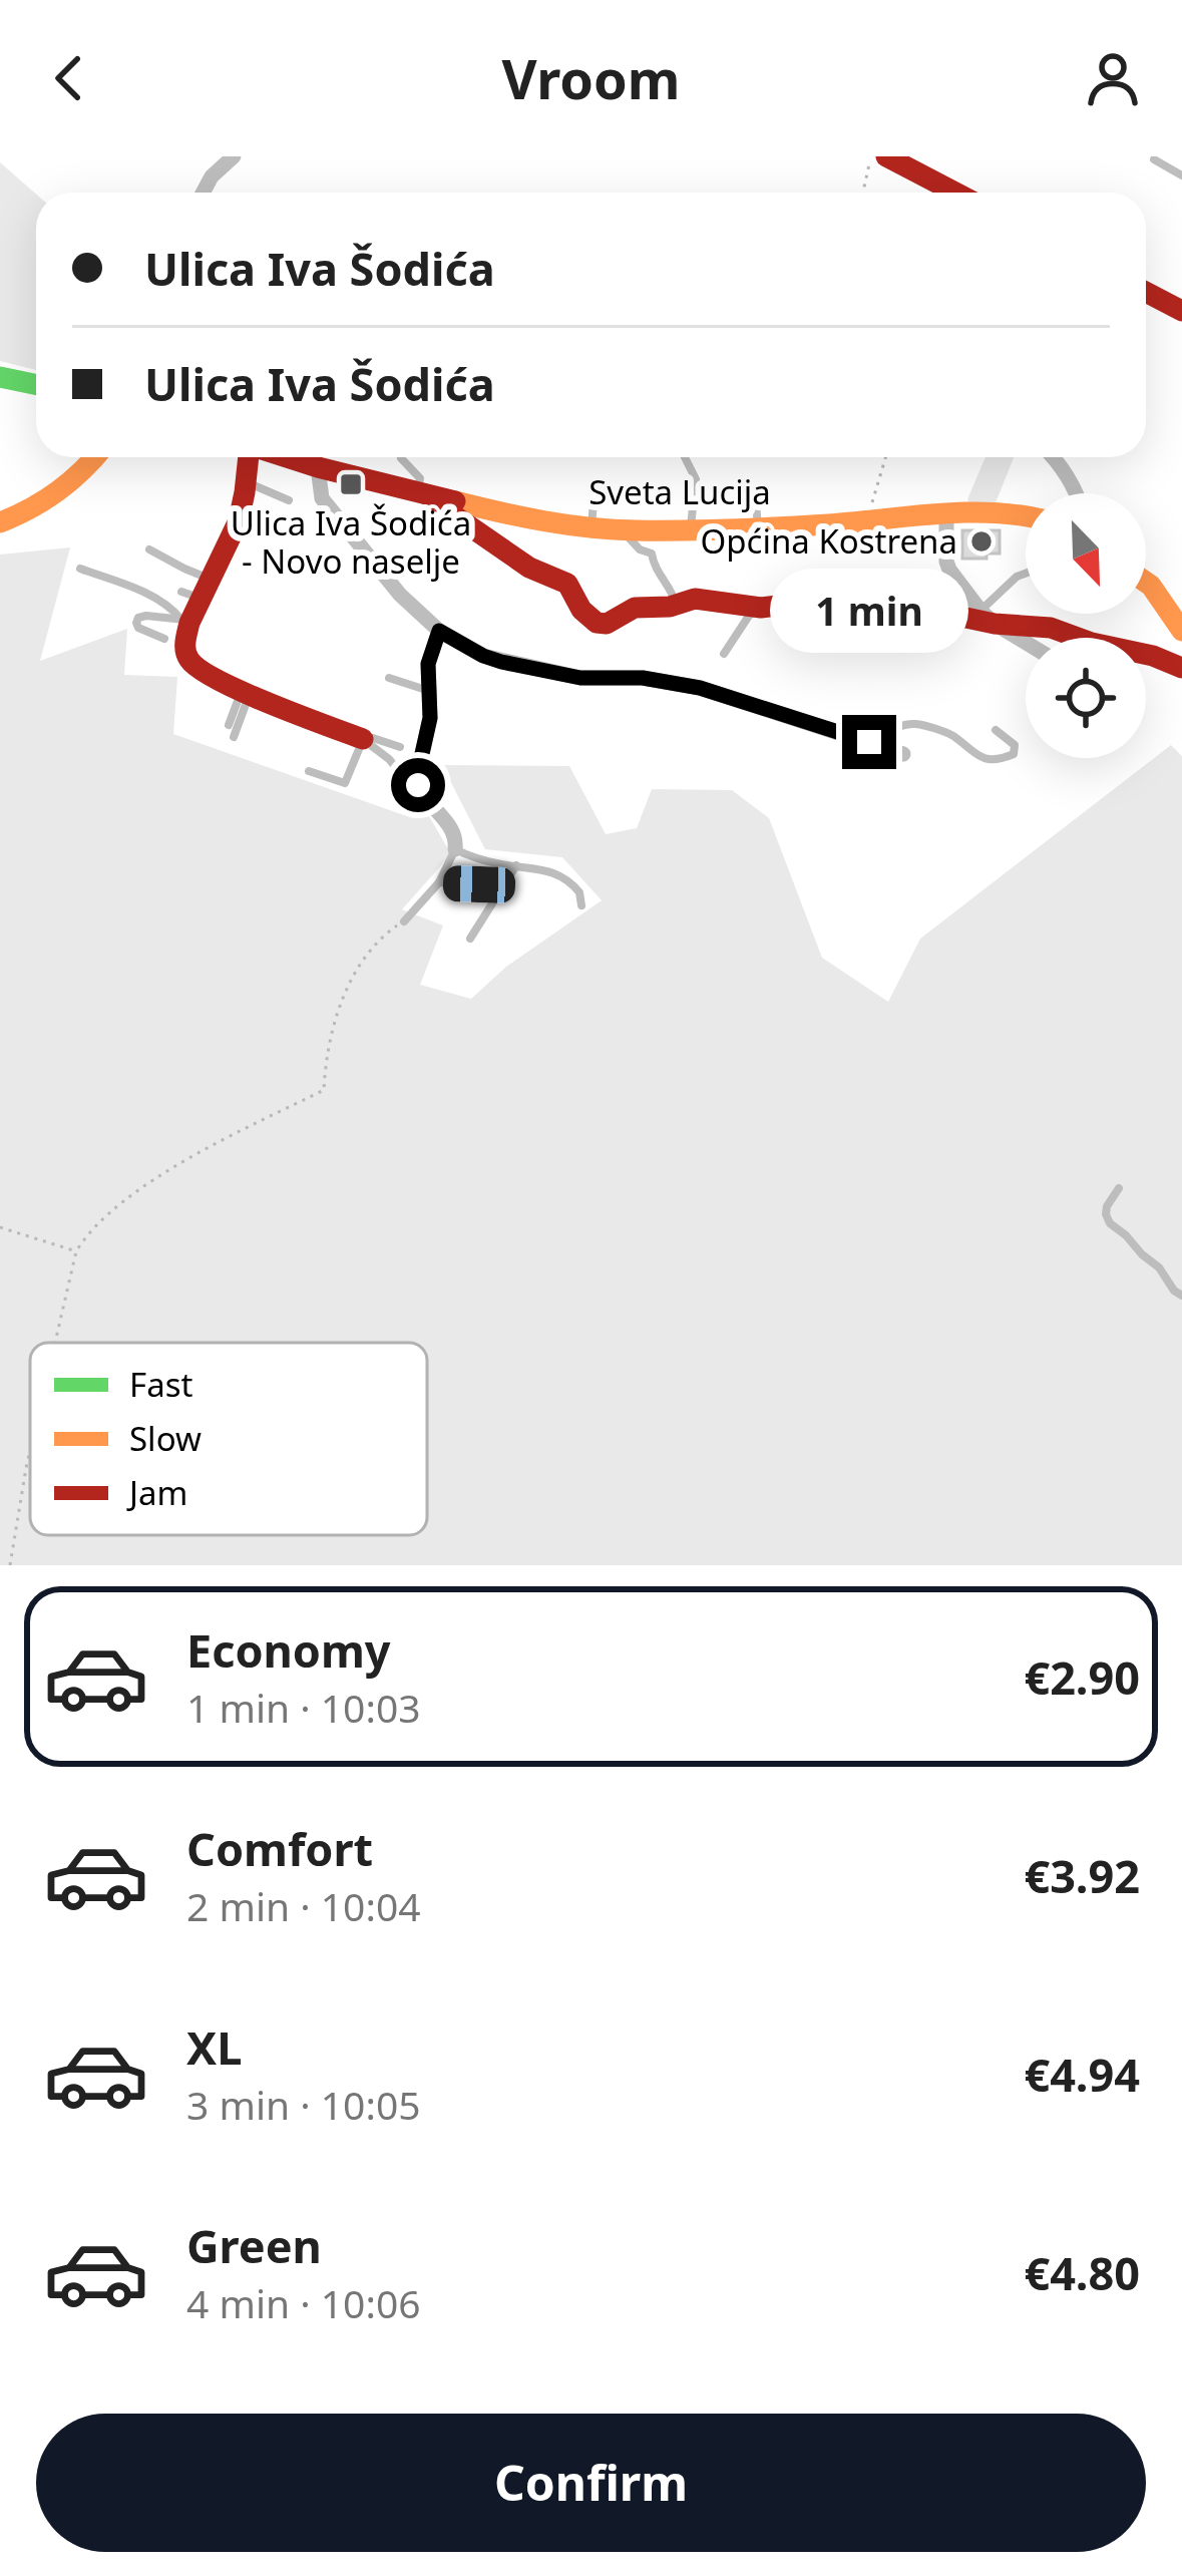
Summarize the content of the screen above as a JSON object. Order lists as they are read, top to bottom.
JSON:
{
  "streets": {
    "street": ["Sveta Lucija"]
  },
  "places": {
    "transit": ["Ulica Iva Šodića - Novo naselje"],
    "other": ["Općina Kostrena"]
  },
  "legend": ["Fast", "Slow", "Jam"],
  "north": "bottom right",
  "page": {
    "header": "Vroom",
    "banner": ["Ulica Iva Šodića", "Ulica Iva Šodića"],
    "bubble": "1 min",
    "list": [
      {
        "name": "Economy",
        "note": "1 min · 10:03",
        "value": "€2.90"
      },
      {
        "name": "Comfort",
        "note": "2 min · 10:04",
        "value": "€3.92"
      },
      {
        "name": "XL",
        "note": "3 min · 10:05",
        "value": "€4.94"
      },
      {
        "name": "Green",
        "note": "4 min · 10:06",
        "value": "€4.80"
      }
    ],
    "buttons": "Confirm"
  }
}
